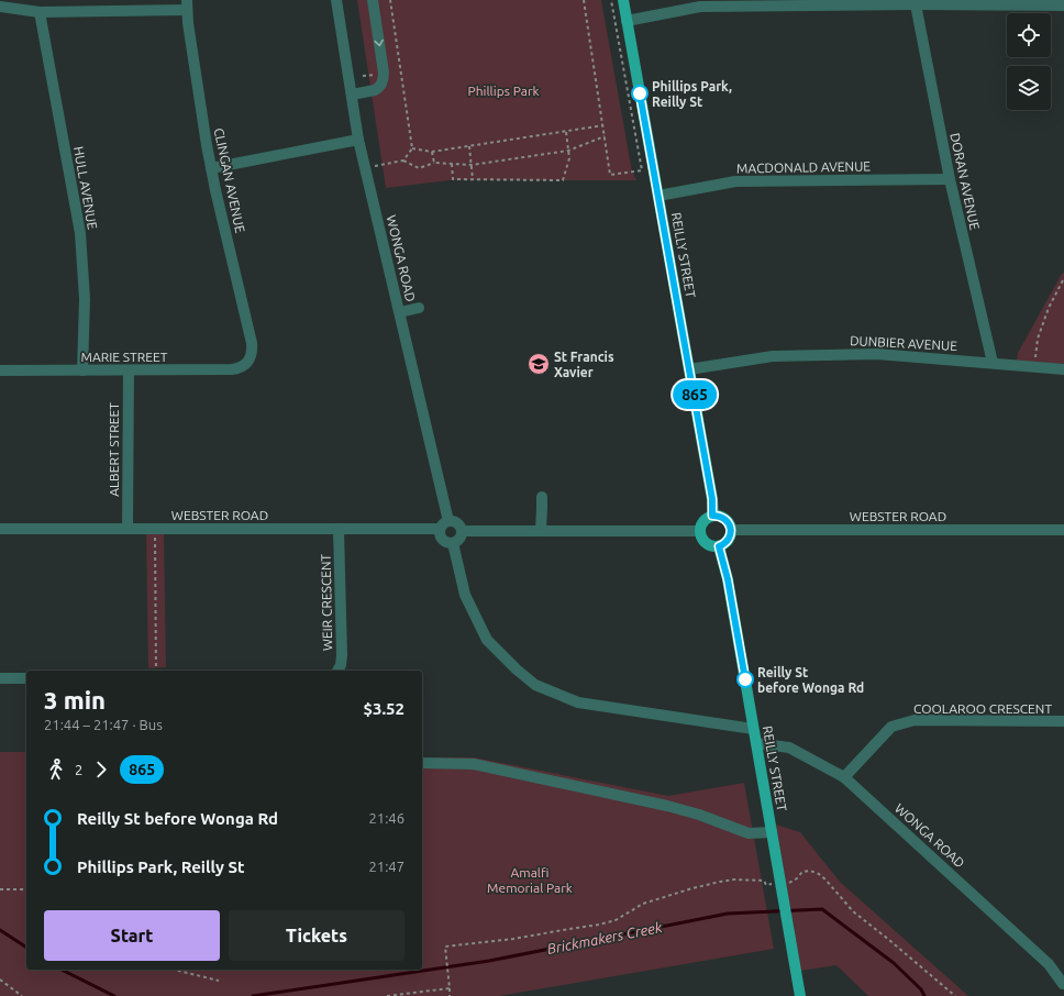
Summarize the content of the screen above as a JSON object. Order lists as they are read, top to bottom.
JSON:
{
  "streets": {
    "main road": ["REILLY STREET"],
    "street": [
      "MACDONALD AVENUE",
      "CLINGAN AVENUE",
      "DORAN AVENUE",
      "HULL AVENUE",
      "WONGA ROAD",
      "DUNBIER AVENUE",
      "MARIE STREET",
      "ALBERT STREET",
      "WEBSTER ROAD",
      "WEIR CRESCENT",
      "COOLAROO CRESCENT"
    ]
  },
  "crossings": [
    ["MACDONALD AVENUE", "DORAN AVENUE"],
    ["MACDONALD AVENUE", "REILLY STREET"],
    ["CLINGAN AVENUE", "MARIE STREET"],
    ["DORAN AVENUE", "DUNBIER AVENUE"],
    ["HULL AVENUE", "MARIE STREET"],
    ["REILLY STREET", "WONGA ROAD"],
    ["REILLY STREET", "DUNBIER AVENUE"],
    ["REILLY STREET", "WEBSTER ROAD"],
    ["WONGA ROAD", "WEBSTER ROAD"],
    ["WONGA ROAD", "COOLAROO CRESCENT"],
    ["MARIE STREET", "ALBERT STREET"],
    ["ALBERT STREET", "WEBSTER ROAD"],
    ["WEBSTER ROAD", "WEIR CRESCENT"]
  ],
  "water": ["Brickmakers Creek"],
  "parks": ["Phillips Park", "Amalfi Memorial Park"],
  "places": {
    "other": ["Phillips Park, Reilly St", "Reilly St before Wonga Rd"],
    "school or university": ["St Francis Xavier"]
  },
  "lines": ["bus line 865"],
  "page": {
    "on_map": "865",
    "heading": ["3 min", "21:44 – 21:47 · Bus", "$3.52"],
    "legs": ["2", "865"],
    "list": [
      {
        "name": "Reilly St before Wonga Rd",
        "value": "21:46"
      },
      {
        "name": "Phillips Park, Reilly St",
        "value": "21:47"
      }
    ],
    "buttons": ["Start", "Tickets"]
  }
}
